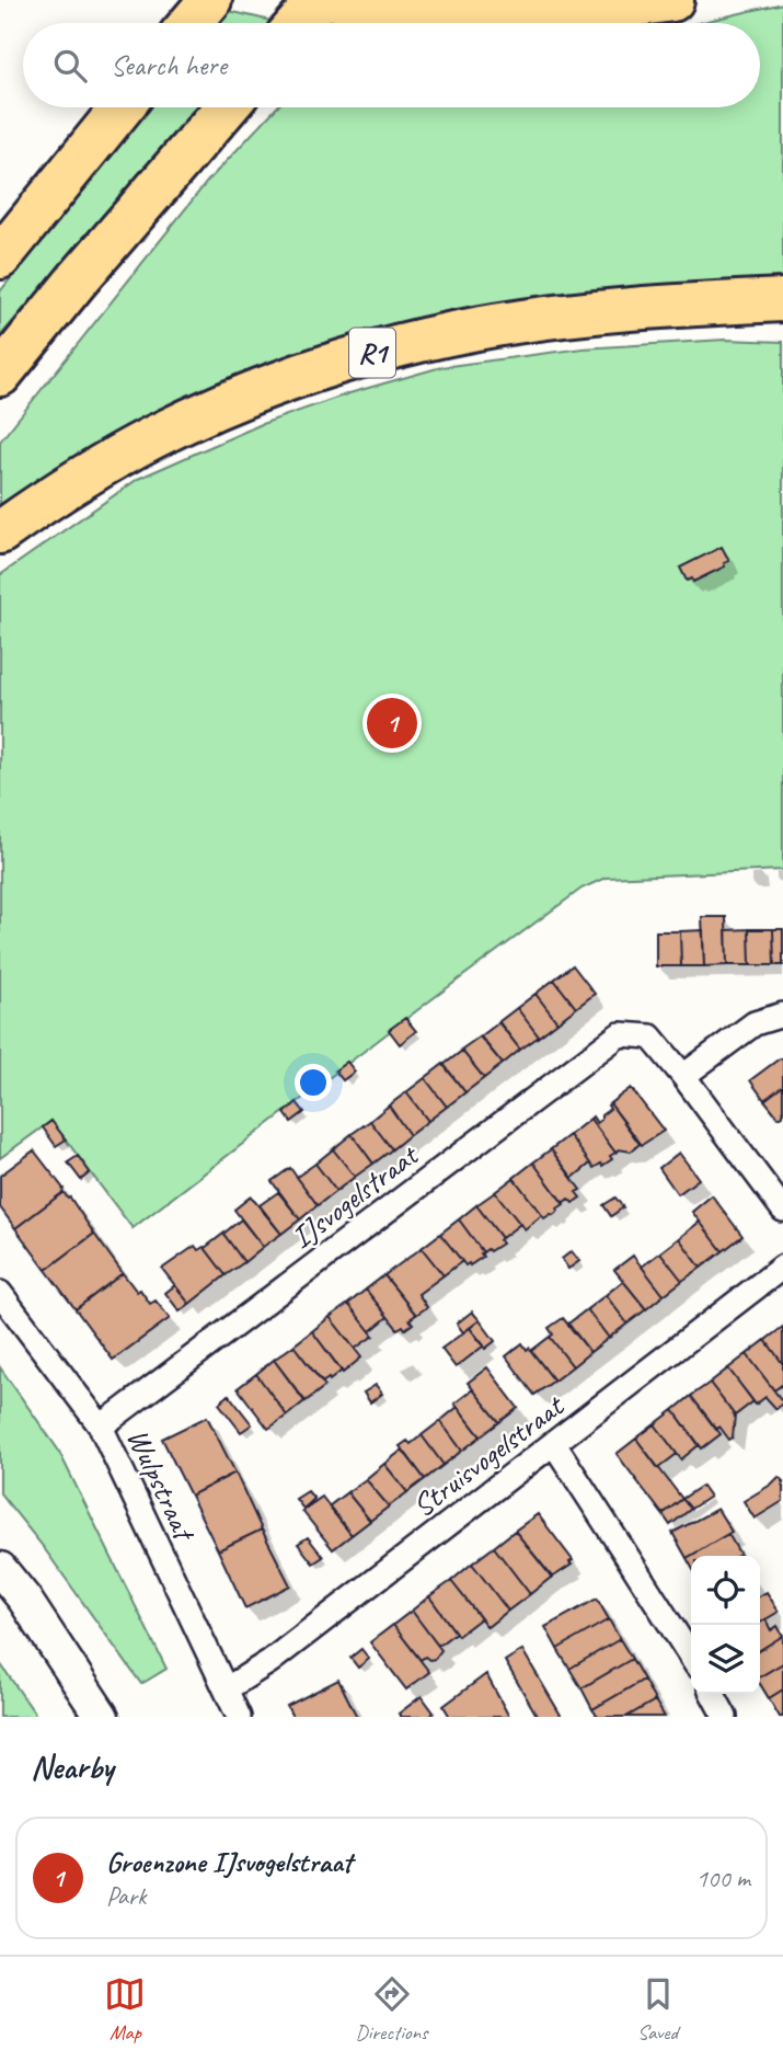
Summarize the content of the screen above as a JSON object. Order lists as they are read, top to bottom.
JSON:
{
  "streets": {
    "highway": ["R1"],
    "street": ["IJsvogelstraat", "Struisvogelstraat", "Wulpstraat"]
  },
  "crossings": [
    ["IJsvogelstraat", "Wulpstraat"],
    ["Struisvogelstraat", "Wulpstraat"]
  ],
  "page": {
    "search": "Search here",
    "pins": "1",
    "heading": "Nearby",
    "list": [
      {
        "mark": "1",
        "name": "Groenzone IJsvogelstraat",
        "note": "Park",
        "value": "100 m"
      }
    ],
    "nav": ["Map", "Directions", "Saved"]
  }
}
